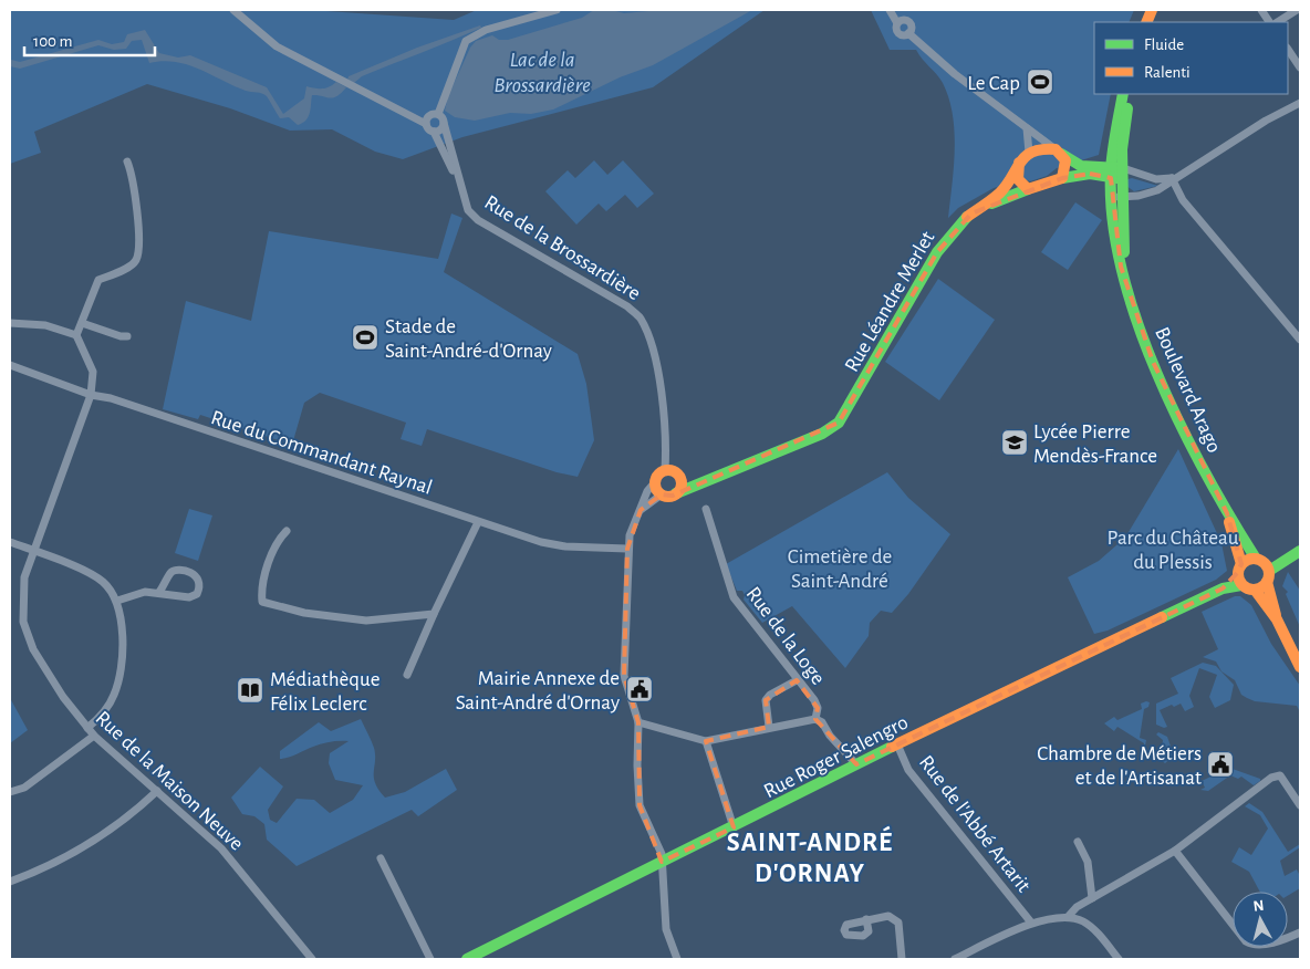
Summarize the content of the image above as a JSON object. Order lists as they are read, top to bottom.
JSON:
{
  "streets": {
    "main road": ["Rue Léandre Merlet", "Boulevard Arago", "Rue Roger Salengro"],
    "street": [
      "Rue de la Brossardière",
      "Rue du Commandant Raynal",
      "Rue de la Loge",
      "Rue de la Maison Neuve",
      "Rue de l'Abbé Artarit"
    ]
  },
  "crossings": [
    ["Rue du Commandant Raynal", "Rue de la Maison Neuve"],
    ["Rue Roger Salengro", "Rue de l'Abbé Artarit"]
  ],
  "districts": ["SAINT-ANDRÉ D'ORNAY"],
  "water": ["Lac de la Brossardière"],
  "parks": ["Parc du Château du Plessis", "Cimetière de Saint-André"],
  "places": {
    "sports": ["Le Cap", "Stade de Saint-André-d'Ornay"],
    "school or university": ["Lycée Pierre Mendès-France"],
    "public building": ["Mairie Annexe de Saint-André d'Ornay", "Chambre de Métiers et de l'Artisanat"],
    "library": ["Médiathèque Félix Leclerc"]
  },
  "legend": ["Fluide", "Ralenti"],
  "scale_bar": "100 m",
  "north": "top"
}
